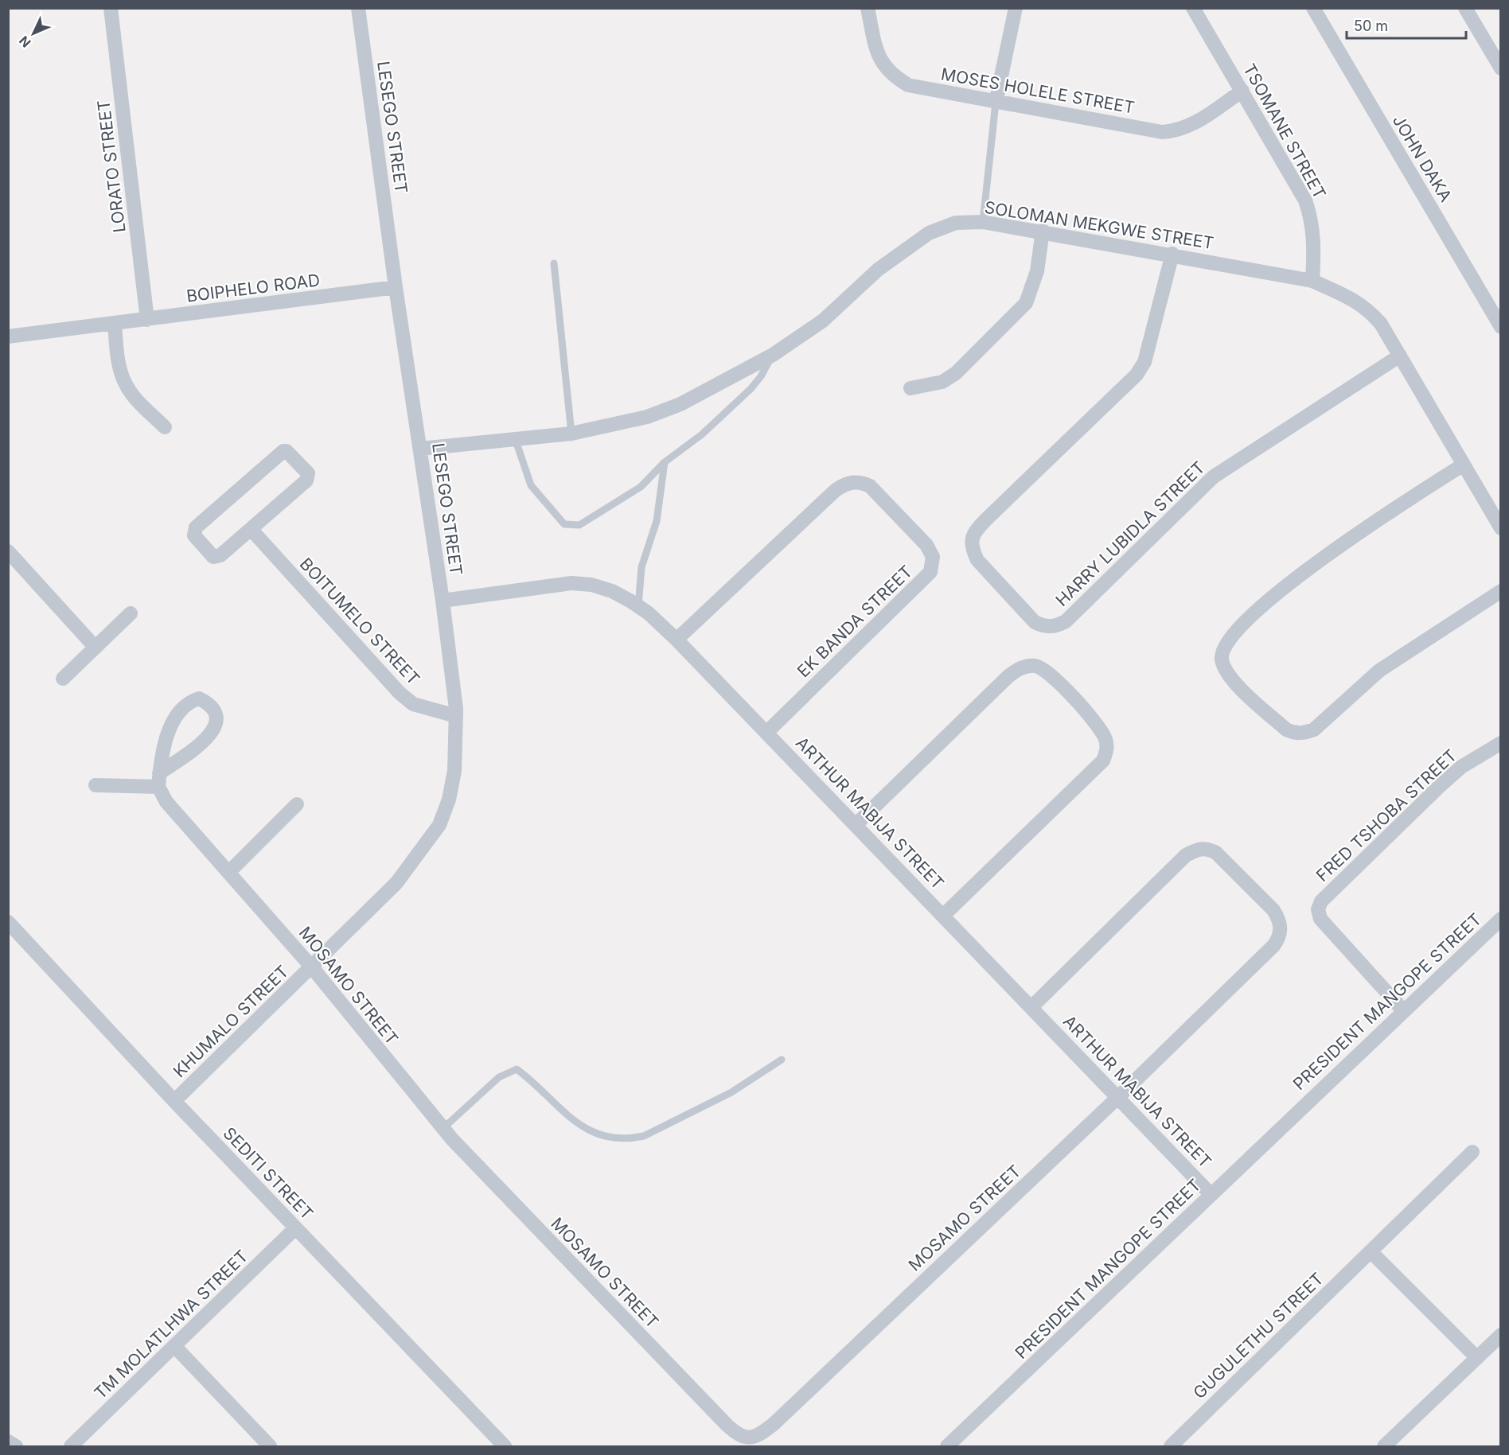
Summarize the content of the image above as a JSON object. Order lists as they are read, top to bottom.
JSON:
{
  "streets": {
    "street": [
      "MOSES HOLELE STREET",
      "LESEGO STREET",
      "TSOMANE STREET",
      "JOHN DAKA",
      "LORATO STREET",
      "SOLOMAN MEKGWE STREET",
      "BOIPHELO ROAD",
      "HARRY LUBIDLA STREET",
      "BOITUMELO STREET",
      "EK BANDA STREET",
      "ARTHUR MABIJA STREET",
      "FRED TSHOBA STREET",
      "MOSAMO STREET",
      "PRESIDENT MANGOPE STREET",
      "KHUMALO STREET",
      "SEDITI STREET",
      "TM MOLATLHWA STREET",
      "GUGULETHU STREET"
    ]
  },
  "crossings": [
    ["MOSES HOLELE STREET", "TSOMANE STREET"],
    ["LESEGO STREET", "SOLOMAN MEKGWE STREET"],
    ["LESEGO STREET", "BOIPHELO ROAD"],
    ["LESEGO STREET", "BOITUMELO STREET"],
    ["LESEGO STREET", "ARTHUR MABIJA STREET"],
    ["LESEGO STREET", "MOSAMO STREET"],
    ["LESEGO STREET", "KHUMALO STREET"],
    ["TSOMANE STREET", "SOLOMAN MEKGWE STREET"],
    ["LORATO STREET", "BOIPHELO ROAD"],
    ["SOLOMAN MEKGWE STREET", "HARRY LUBIDLA STREET"],
    ["EK BANDA STREET", "ARTHUR MABIJA STREET"],
    ["ARTHUR MABIJA STREET", "MOSAMO STREET"],
    ["ARTHUR MABIJA STREET", "PRESIDENT MANGOPE STREET"],
    ["FRED TSHOBA STREET", "PRESIDENT MANGOPE STREET"],
    ["MOSAMO STREET", "KHUMALO STREET"],
    ["KHUMALO STREET", "SEDITI STREET"],
    ["SEDITI STREET", "TM MOLATLHWA STREET"]
  ],
  "scale_bar": "50 m",
  "north": "bottom left"
}
